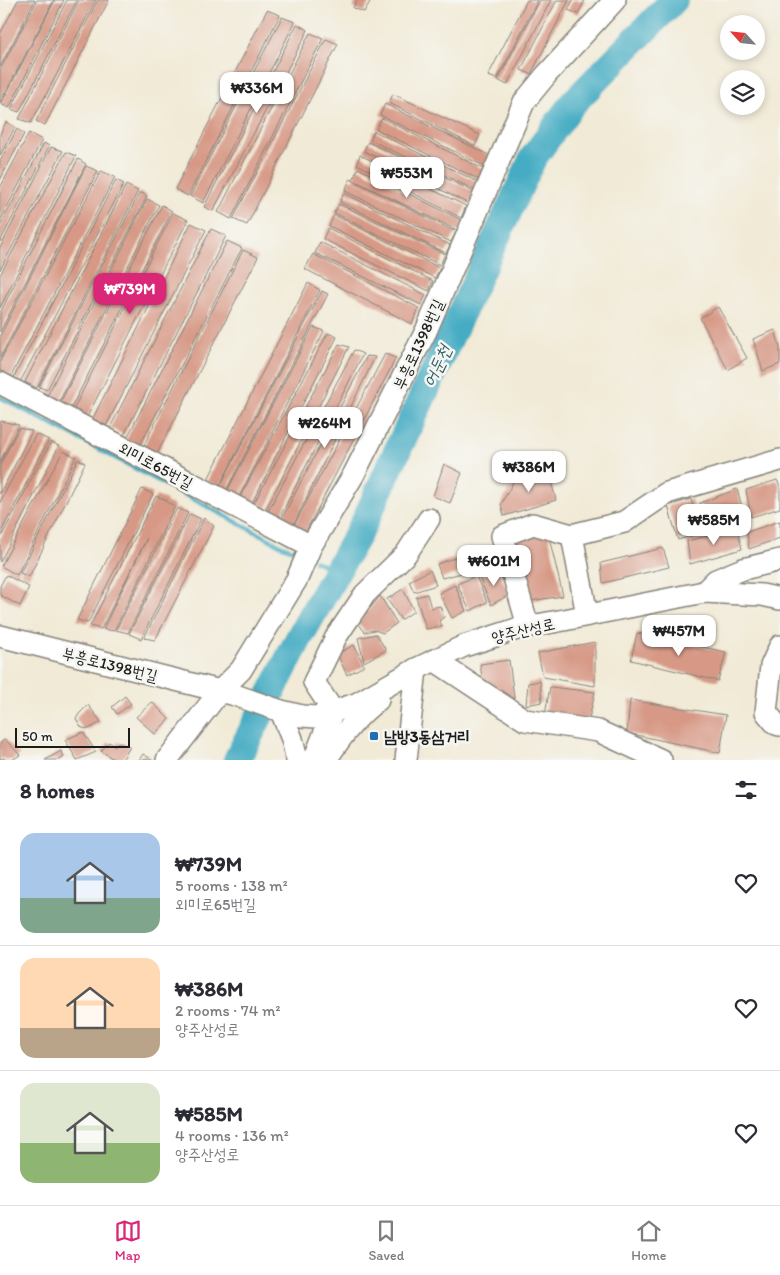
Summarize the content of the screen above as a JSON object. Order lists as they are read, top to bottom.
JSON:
{
  "streets": {
    "street": ["부흥로1398번길", "외미로65번길", "양주산성로"]
  },
  "crossings": [
    ["부흥로1398번길", "외미로65번길"],
    ["부흥로1398번길", "양주산성로"]
  ],
  "water": ["어둔천"],
  "places": {
    "transit": ["남방3동삼거리"]
  },
  "scale_bar": "50 m",
  "north": "top left",
  "page": {
    "price": [
      "₩336M",
      "₩553M",
      "₩739M",
      "₩264M",
      "₩386M",
      "₩585M",
      "₩601M",
      "₩457M"
    ],
    "scale": "50 m",
    "heading": "8 homes",
    "list": [
      {
        "name": "₩739M",
        "note": "5 rooms · 138 m² · 외미로65번길"
      },
      {
        "name": "₩386M",
        "note": "2 rooms · 74 m² · 양주산성로"
      },
      {
        "name": "₩585M",
        "note": "4 rooms · 136 m² · 양주산성로"
      }
    ],
    "tabs": ["Map", "Saved", "Home"]
  }
}
